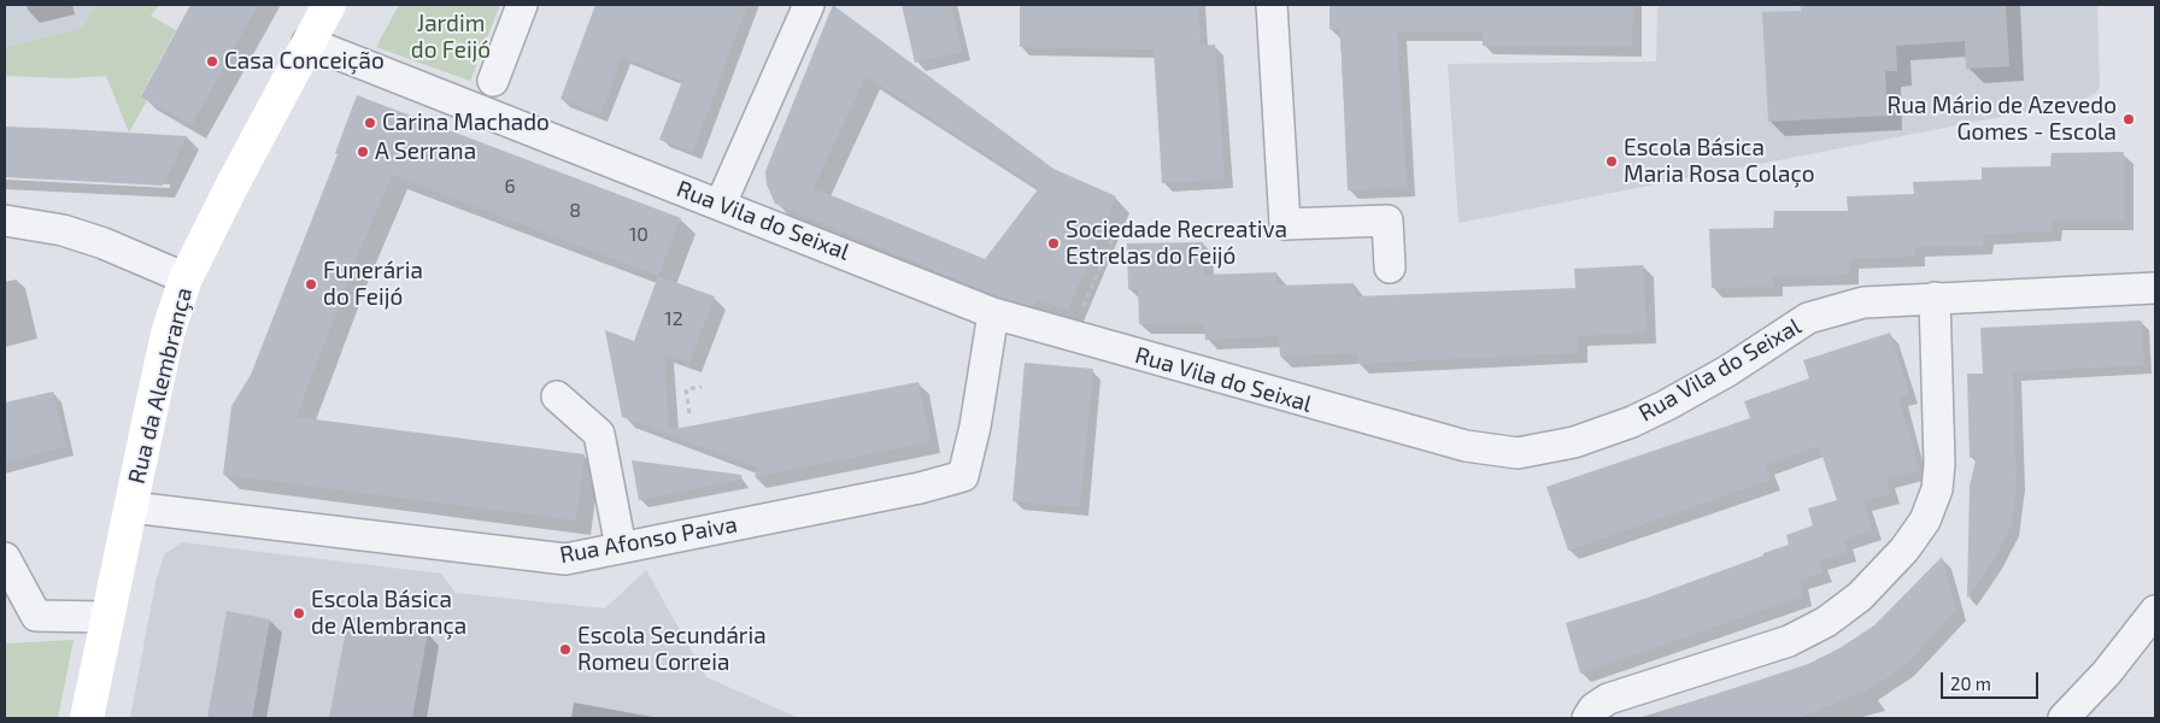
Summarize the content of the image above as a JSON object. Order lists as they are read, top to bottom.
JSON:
{
  "streets": {
    "main road": ["Rua da Alembrança"],
    "street": ["Rua Vila do Seixal", "Rua Afonso Paiva"]
  },
  "crossings": [
    ["Rua Vila do Seixal", "Rua da Alembrança"],
    ["Rua Vila do Seixal", "Rua Afonso Paiva"],
    ["Rua da Alembrança", "Rua Afonso Paiva"]
  ],
  "parks": ["Jardim do Feijó"],
  "places": [
    "Casa Conceição",
    "Rua Mário de Azevedo Gomes - Escola",
    "Carina Machado",
    "A Serrana",
    "Escola Básica Maria Rosa Colaço",
    "Sociedade Recreativa Estrelas do Feijó",
    "Funerária do Feijó",
    "Escola Básica de Alembrança",
    "Escola Secundária Romeu Correia"
  ],
  "house_numbers": [
    "6",
    "8",
    "10",
    "12"
  ],
  "scale_bar": "20 m"
}
